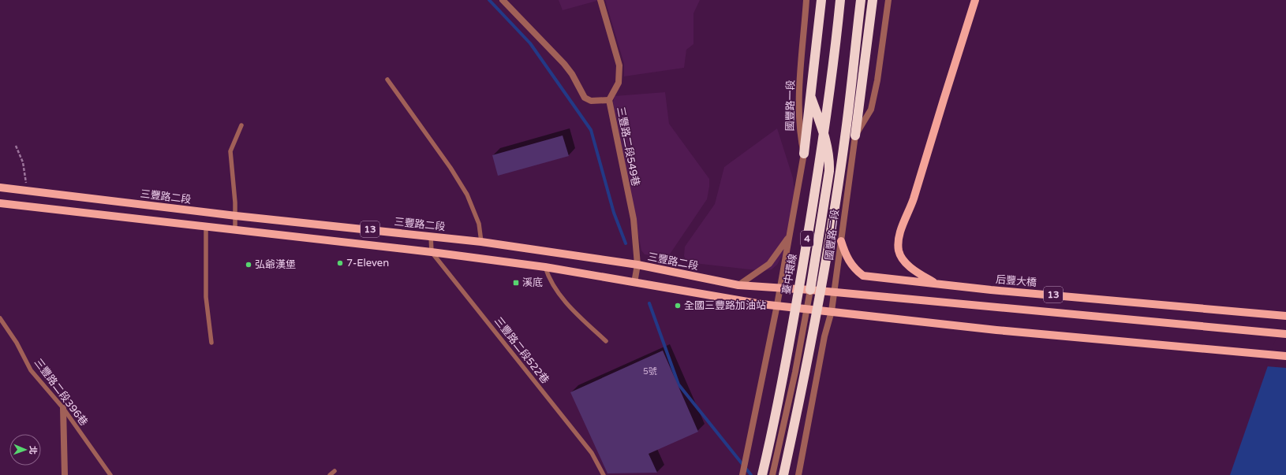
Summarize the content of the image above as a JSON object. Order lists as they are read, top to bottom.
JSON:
{
  "streets": {
    "highway": ["4", "臺中環線"],
    "main road": ["三豐路二段", "13", "后豐大橋"],
    "street": ["國豐路一段", "三豐路二段549巷", "國豐路二段"],
    "lane": ["三豐路二段522巷", "三豐路二段396巷"]
  },
  "crossings": [
    ["三豐路二段549巷", "三豐路二段"],
    ["三豐路二段549巷", "13"],
    ["三豐路二段", "13"],
    ["三豐路二段", "國豐路二段"],
    ["13", "國豐路二段"],
    ["13", "三豐路二段522巷"],
    ["國豐路二段", "后豐大橋"]
  ],
  "places": {
    "other": ["7-Eleven", "弘爺漢堡", "全國三豐路加油站"],
    "transit": ["溪底"]
  },
  "house_numbers": ["5號"],
  "north": "right"
}
